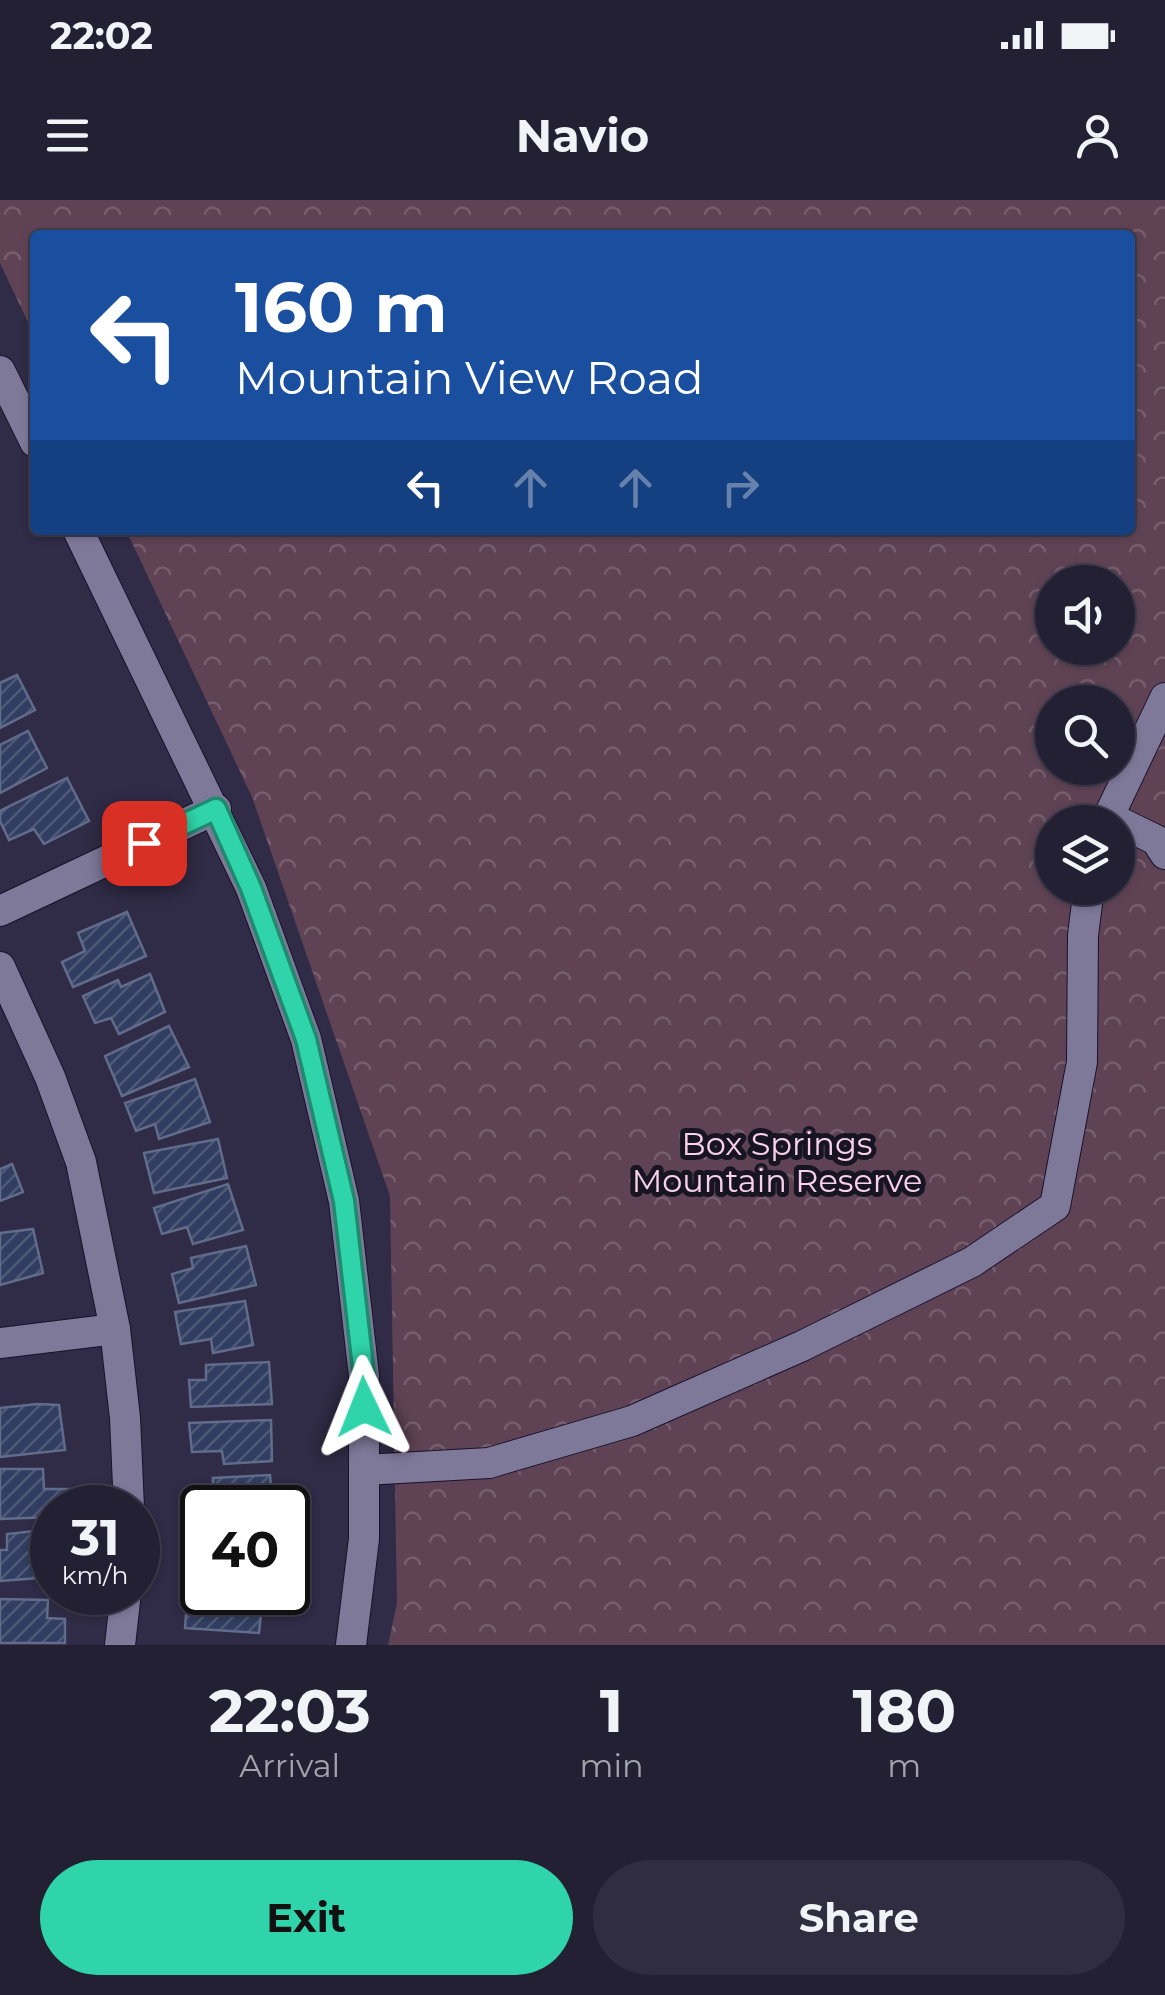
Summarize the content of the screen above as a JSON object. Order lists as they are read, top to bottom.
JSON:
{
  "parks": ["Box Springs Mountain Reserve"],
  "page": {
    "status": "22:02",
    "header": "Navio",
    "turn": ["160 m", "Mountain View Road"],
    "speed": "31 km/h",
    "limit": "40",
    "eta": [
      "22:03",
      "Arrival",
      "1",
      "min",
      "180",
      "m"
    ],
    "buttons": ["Exit", "Share"]
  }
}
